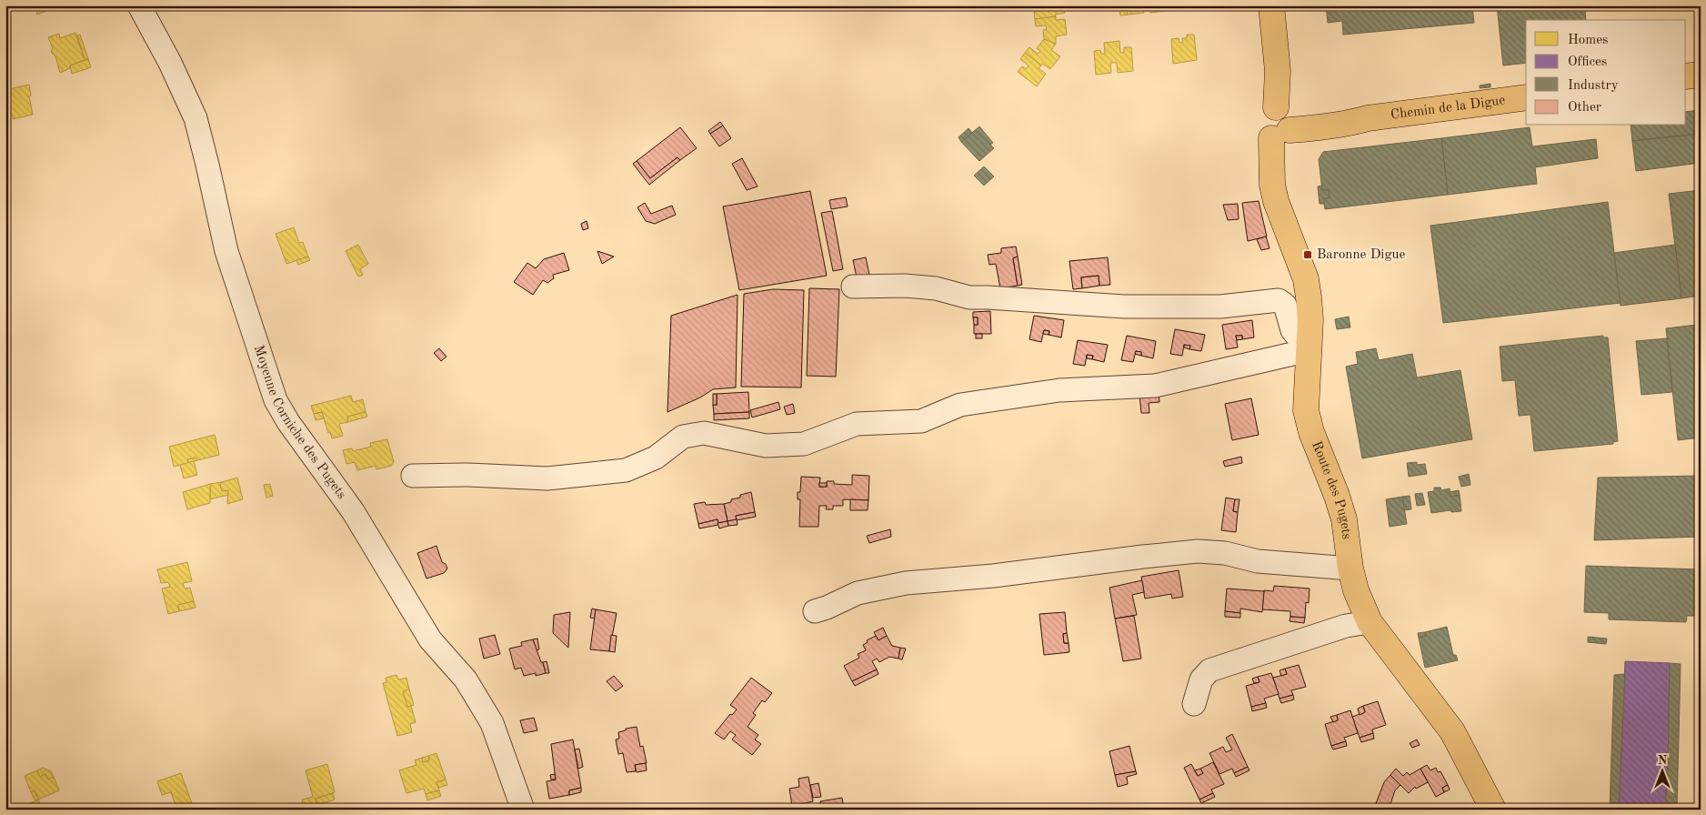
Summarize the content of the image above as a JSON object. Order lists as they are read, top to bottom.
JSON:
{
  "streets": {
    "main road": ["Chemin de la Digue", "Route des Pugets"],
    "street": ["Moyenne Corniche des Pugets"]
  },
  "crossings": [
    ["Chemin de la Digue", "Route des Pugets"]
  ],
  "places": {
    "transit": ["Baronne Digue"]
  },
  "legend": [
    "Homes",
    "Offices",
    "Industry",
    "Other"
  ],
  "north": "top"
}
